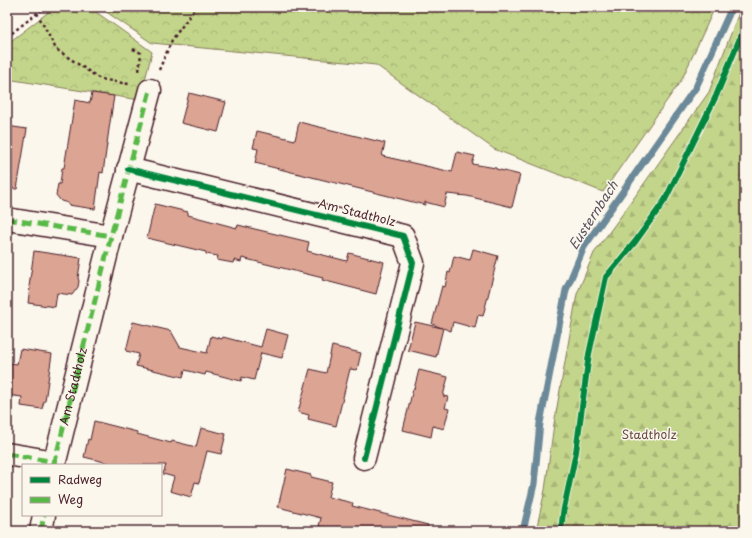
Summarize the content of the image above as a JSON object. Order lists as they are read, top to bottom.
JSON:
{
  "streets": {
    "street": ["Am Stadtholz"]
  },
  "water": ["Eusternbach"],
  "parks": ["Stadtholz"],
  "legend": ["Radweg", "Weg"]
}
